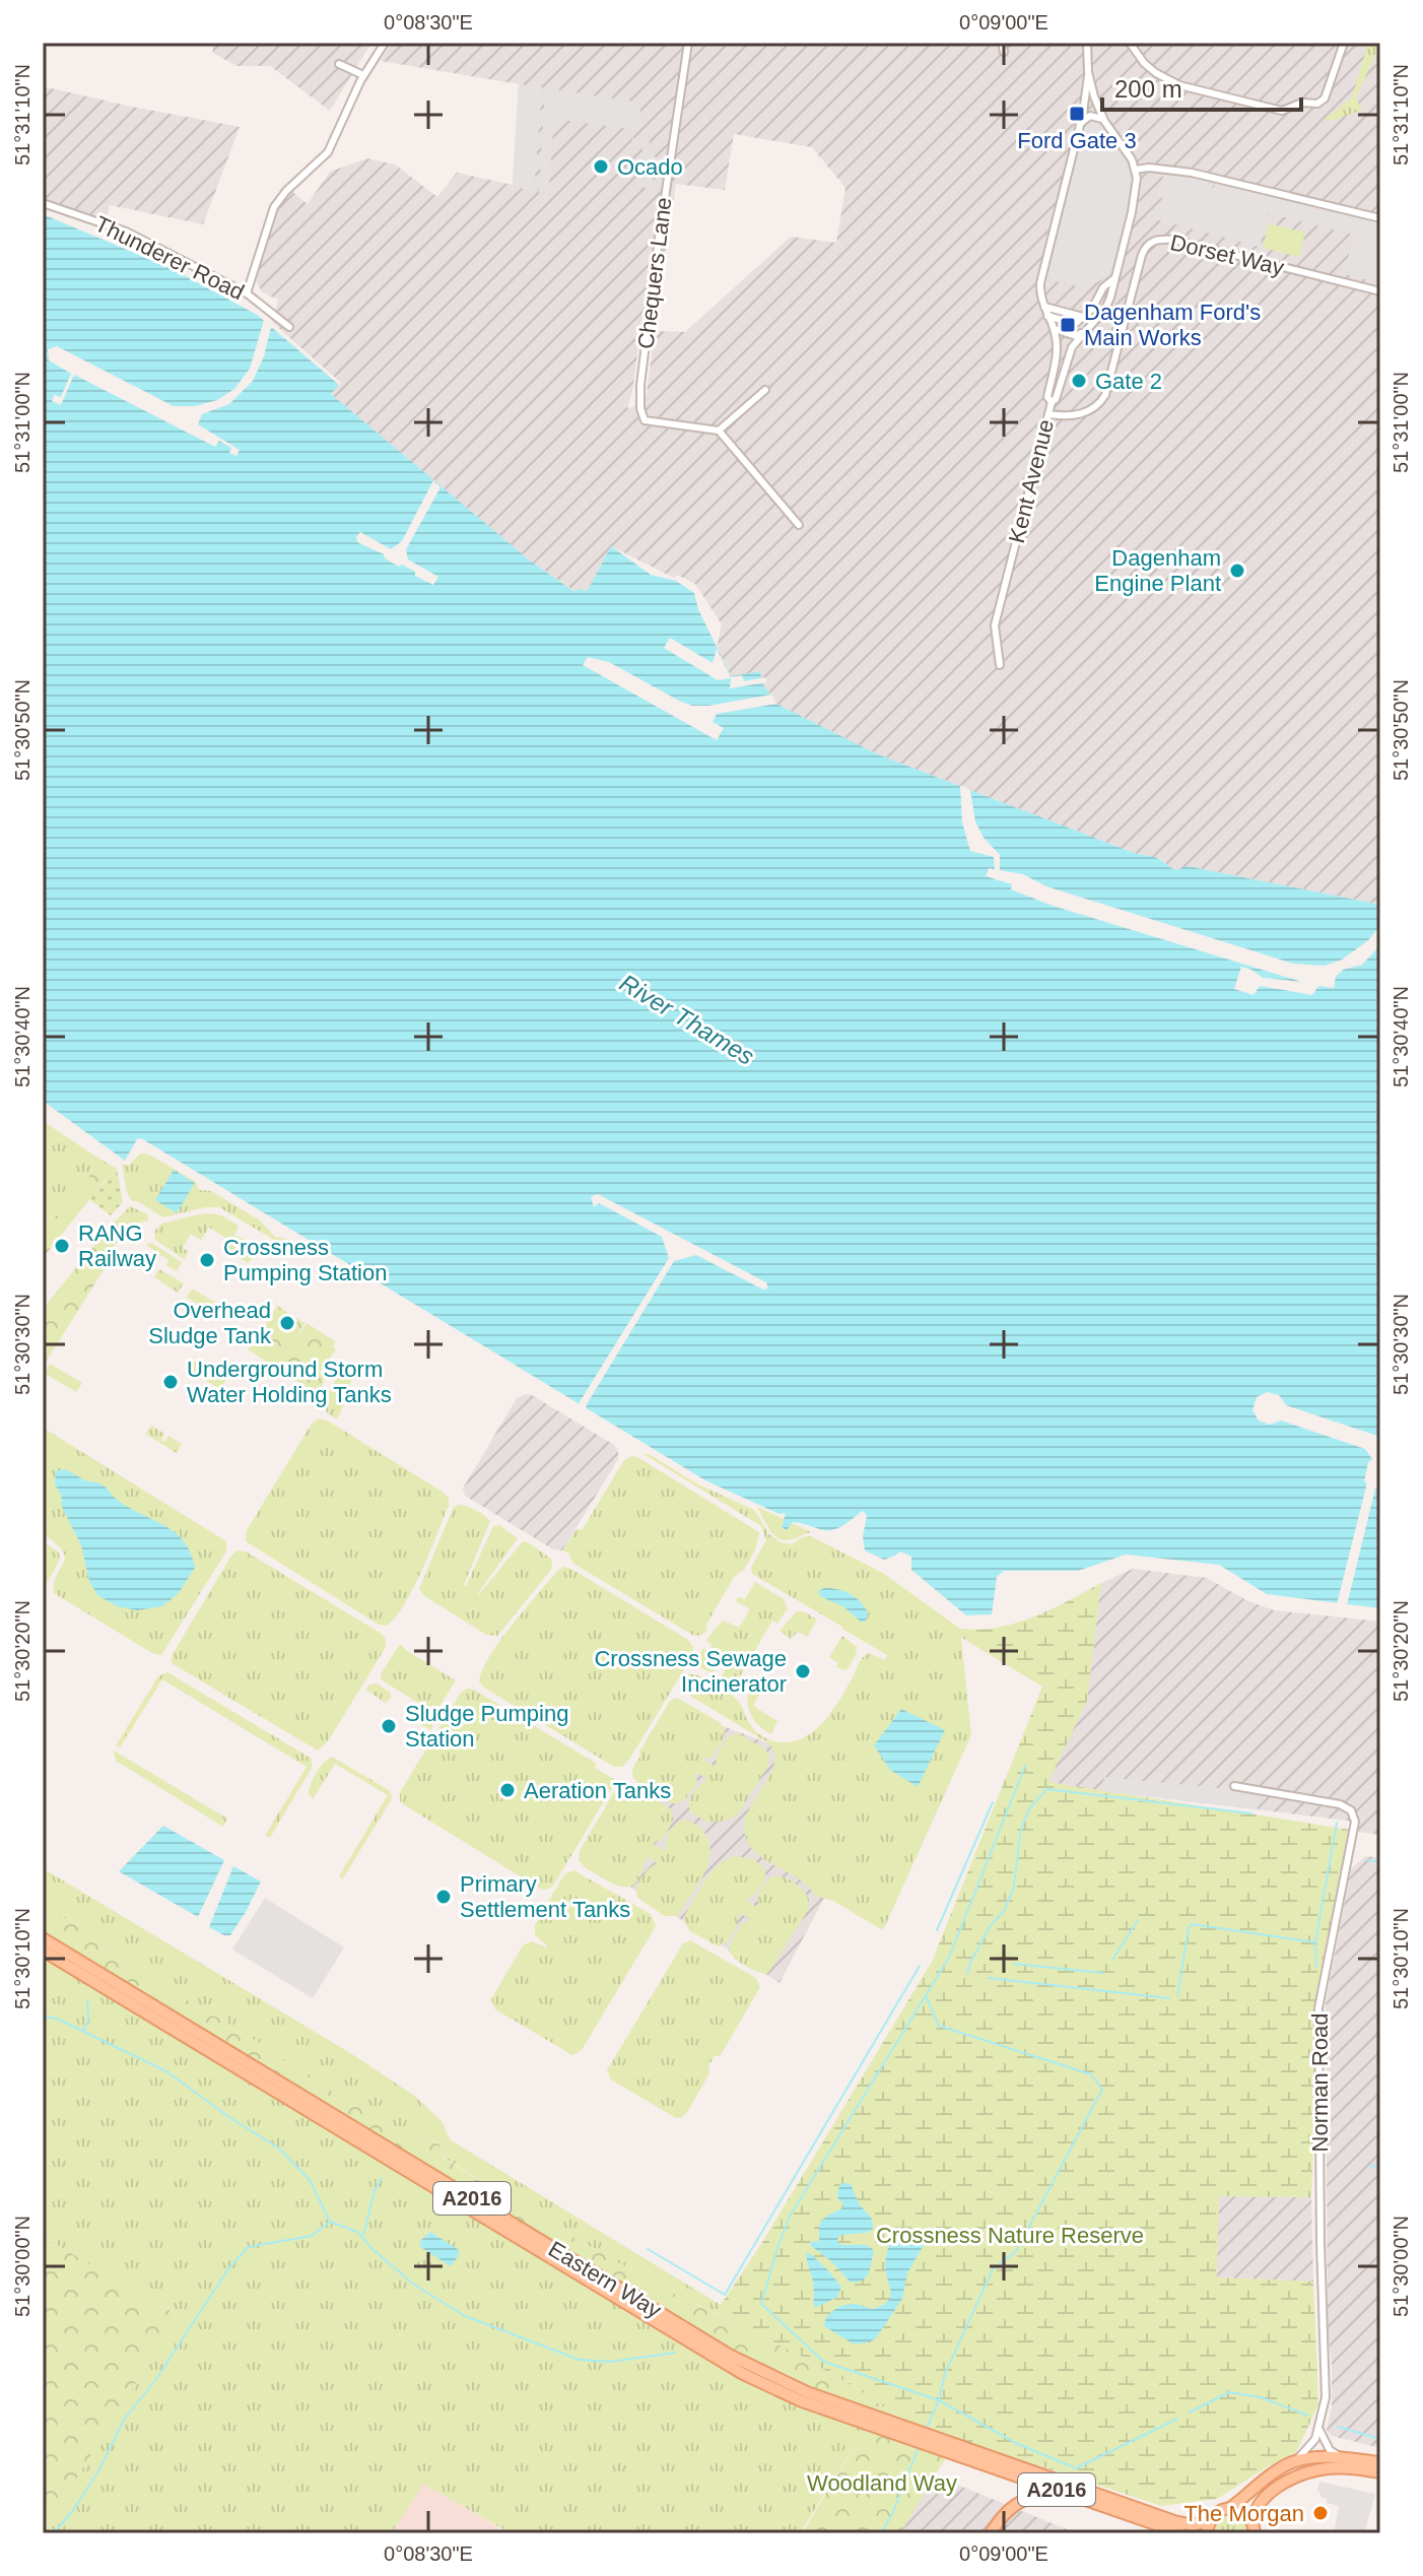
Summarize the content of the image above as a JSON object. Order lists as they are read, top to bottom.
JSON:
{
  "streets": {
    "main road": ["A2016", "Eastern Way"],
    "street": [
      "Dorset Way",
      "Thunderer Road",
      "Chequers Lane",
      "Kent Avenue",
      "Norman Road"
    ]
  },
  "crossings": [
    ["Dorset Way", "Kent Avenue"]
  ],
  "water": ["River Thames"],
  "parks": ["Crossness Nature Reserve", "Woodland Way"],
  "places": {
    "transit": ["Ford Gate 3", "Dagenham Ford's Main Works"],
    "other": [
      "Ocado",
      "Gate 2",
      "Dagenham Engine Plant",
      "RANG Railway",
      "Crossness Pumping Station",
      "Overhead Sludge Tank",
      "Underground Storm Water Holding Tanks",
      "Crossness Sewage Incinerator",
      "Sludge Pumping Station",
      "Aeration Tanks",
      "Primary Settlement Tanks",
      "The Morgan"
    ]
  },
  "scale_bar": "200 m",
  "coordinates": [
    "0°08'30\"E",
    "0°09'00\"E",
    "51°31'10\"N",
    "51°31'00\"N",
    "51°30'50\"N",
    "51°30'40\"N",
    "51°30'30\"N",
    "51°30'20\"N",
    "51°30'10\"N",
    "51°30'00\"N"
  ]
}
